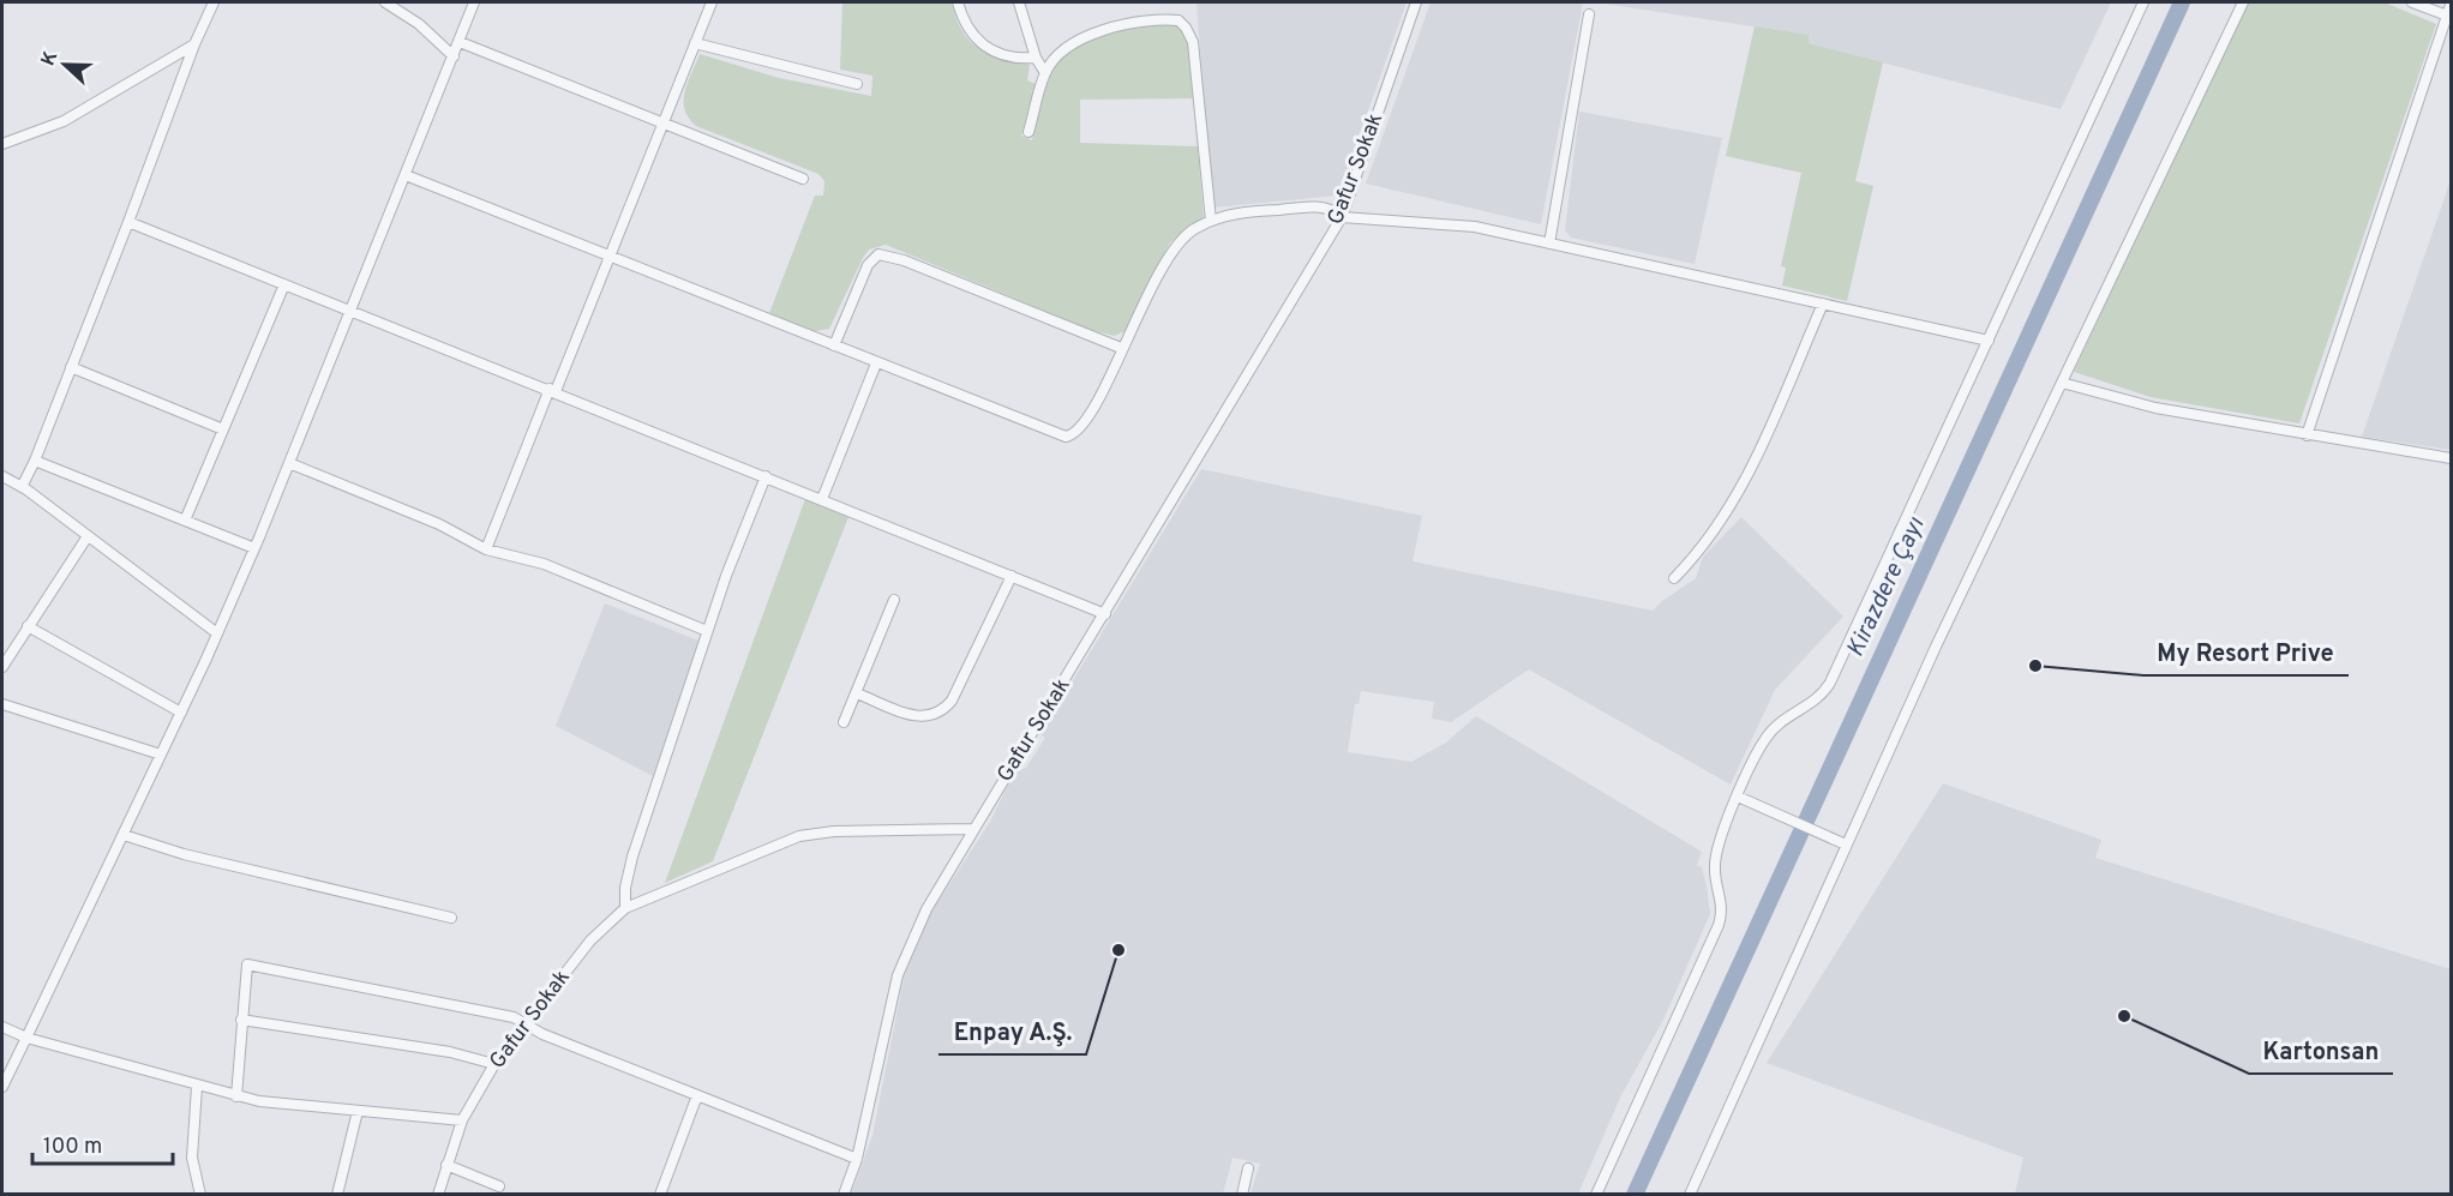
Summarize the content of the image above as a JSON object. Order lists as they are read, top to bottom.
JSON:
{
  "streets": {
    "street": ["Gafur Sokak"]
  },
  "water": ["Kirazdere Çayı"],
  "places": ["My Resort Prive", "Enpay A.Ş.", "Kartonsan"],
  "scale_bar": "100 m",
  "north": "left"
}
